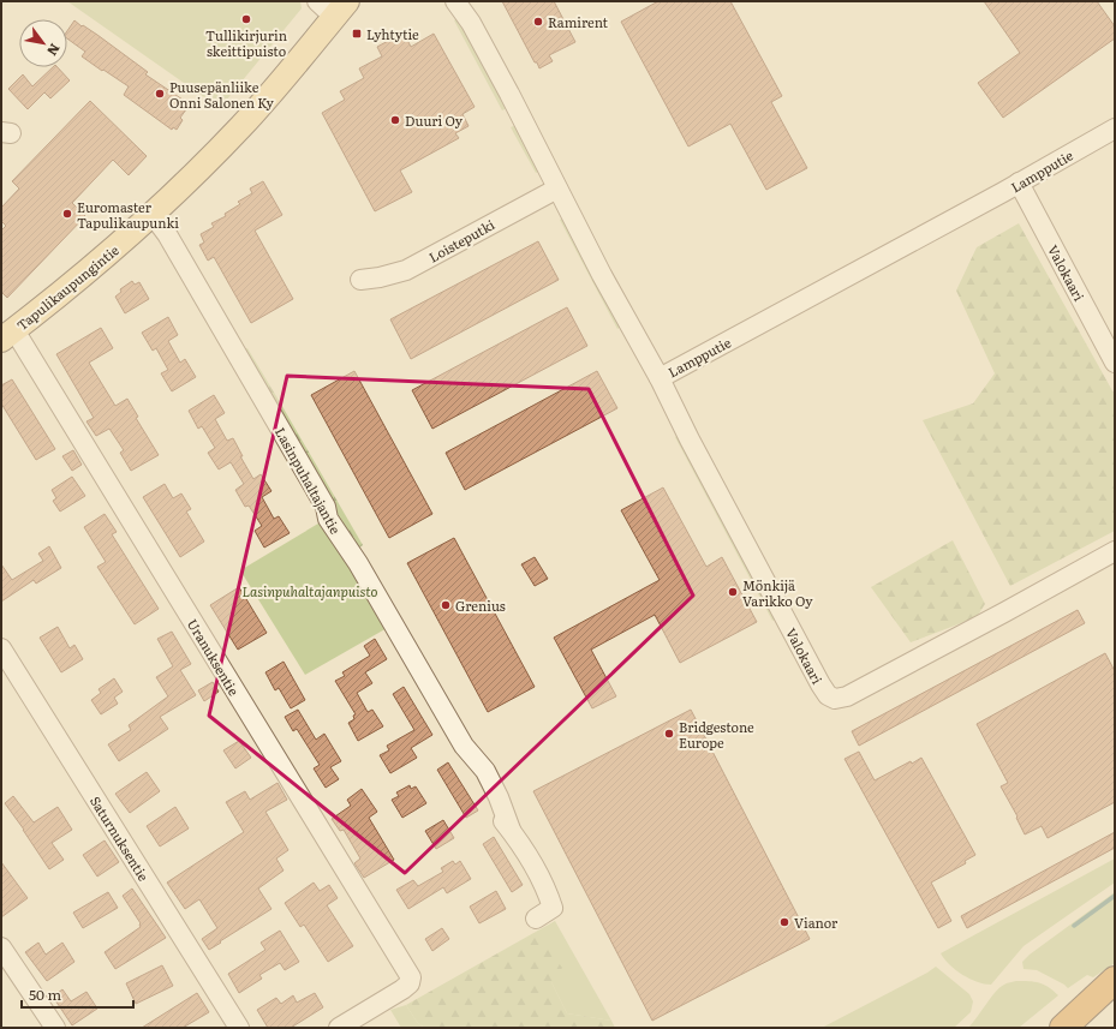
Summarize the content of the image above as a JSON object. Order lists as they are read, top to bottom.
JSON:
{
  "streets": {
    "main road": ["Tapulikaupungintie"],
    "street": [
      "Lampputie",
      "Loisteputki",
      "Valokaari",
      "Lasinpuhaltajantie",
      "Uranuksentie",
      "Saturnuksentie"
    ]
  },
  "crossings": [
    ["Lampputie", "Loisteputki"],
    ["Lampputie", "Valokaari"],
    ["Tapulikaupungintie", "Lasinpuhaltajantie"],
    ["Tapulikaupungintie", "Uranuksentie"]
  ],
  "parks": ["Lasinpuhaltajanpuisto"],
  "places": {
    "other": [
      "Tullikirjurin skeittipuisto",
      "Ramirent",
      "Puusepänliike Onni Salonen Ky",
      "Duuri Oy",
      "Euromaster Tapulikaupunki",
      "Mönkijä Varikko Oy",
      "Grenius",
      "Bridgestone Europe",
      "Vianor"
    ],
    "transit": ["Lyhtytie"]
  },
  "scale_bar": "50 m",
  "north": "bottom right"
}
